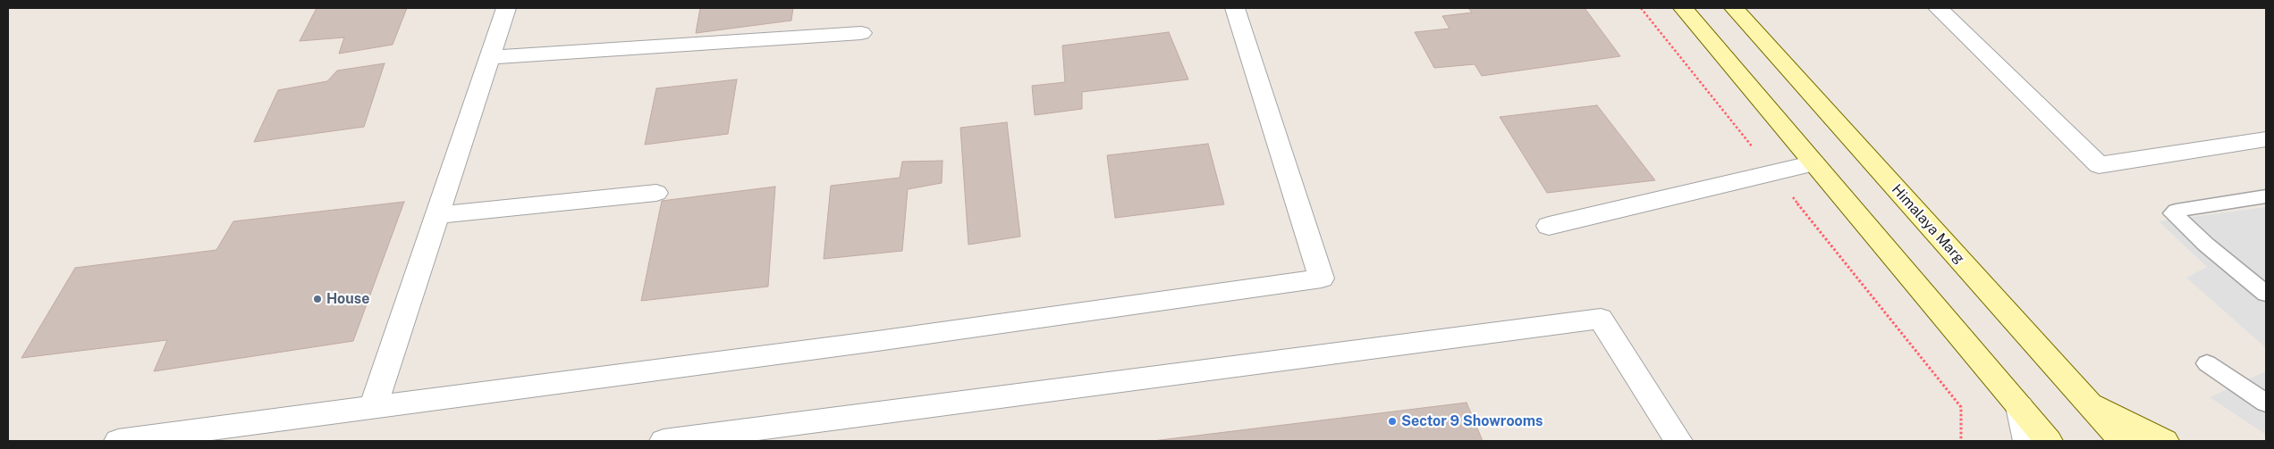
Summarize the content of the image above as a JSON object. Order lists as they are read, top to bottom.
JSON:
{
  "streets": {
    "main road": ["Himalaya Marg"]
  },
  "places": ["House", "Sector 9 Showrooms"]
}
